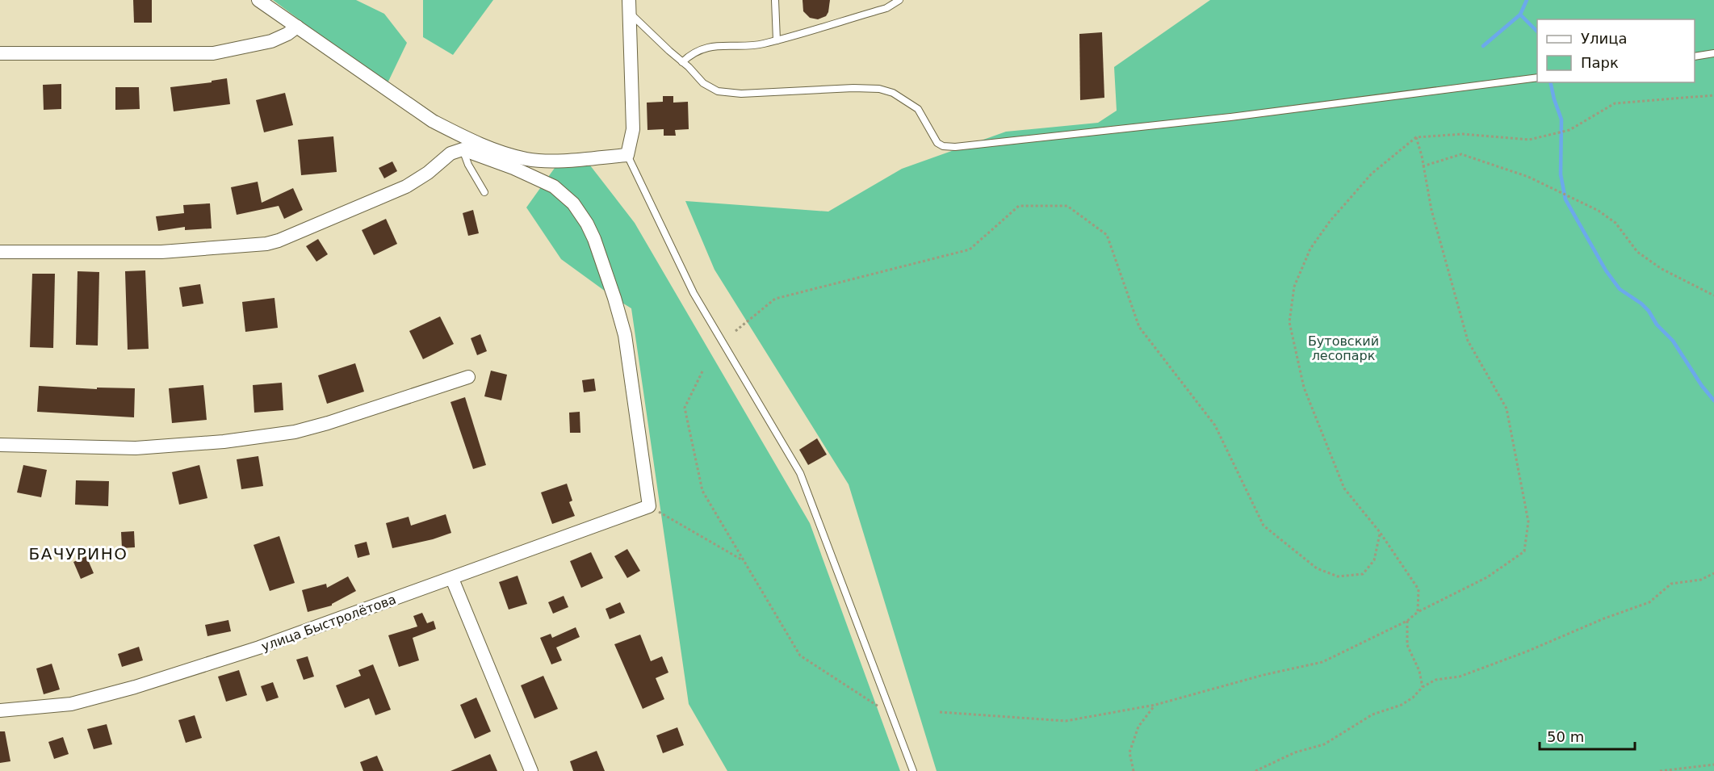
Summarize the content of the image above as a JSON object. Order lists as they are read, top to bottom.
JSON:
{
  "streets": {
    "street": ["улица Быстролётова"]
  },
  "districts": ["БАЧУРИНО"],
  "parks": ["Бутовский лесопарк"],
  "legend": ["Улица", "Парк"],
  "scale_bar": "50 m"
}
